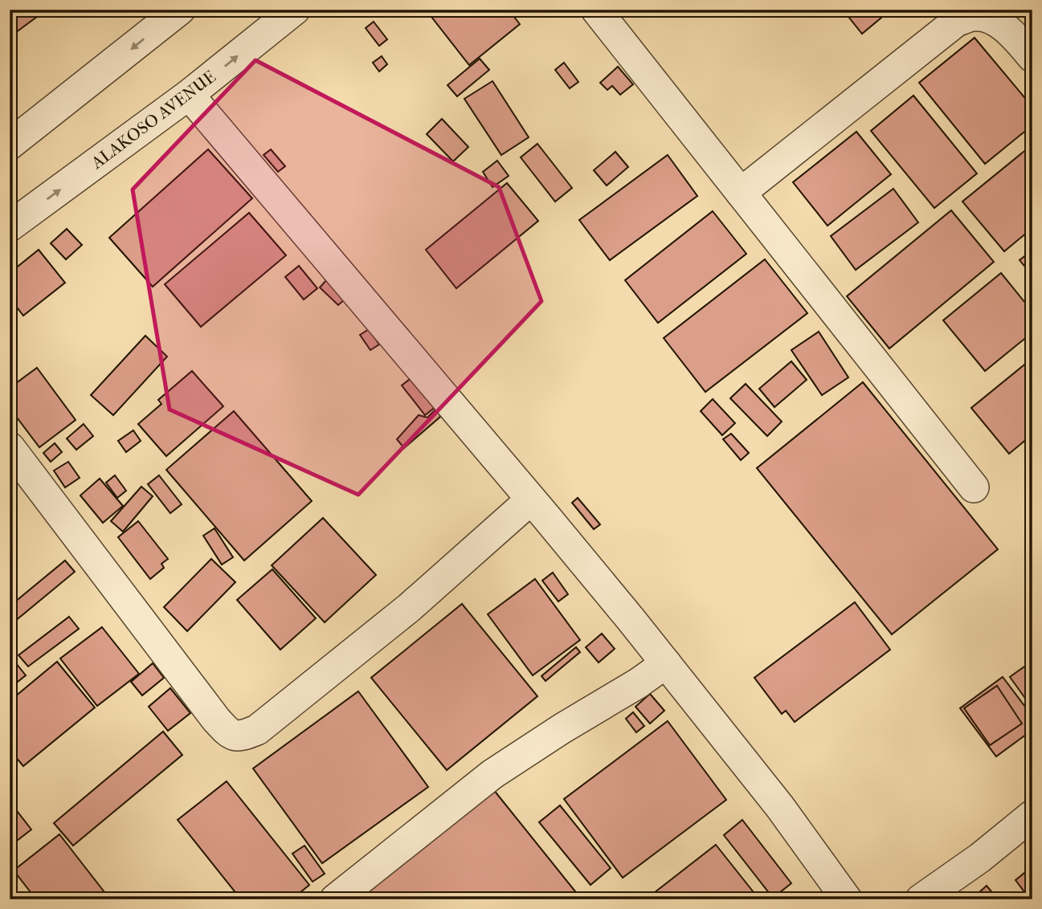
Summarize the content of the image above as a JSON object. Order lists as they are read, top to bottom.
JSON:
{
  "streets": {
    "street": ["ALAKOSO AVENUE"]
  }
}
